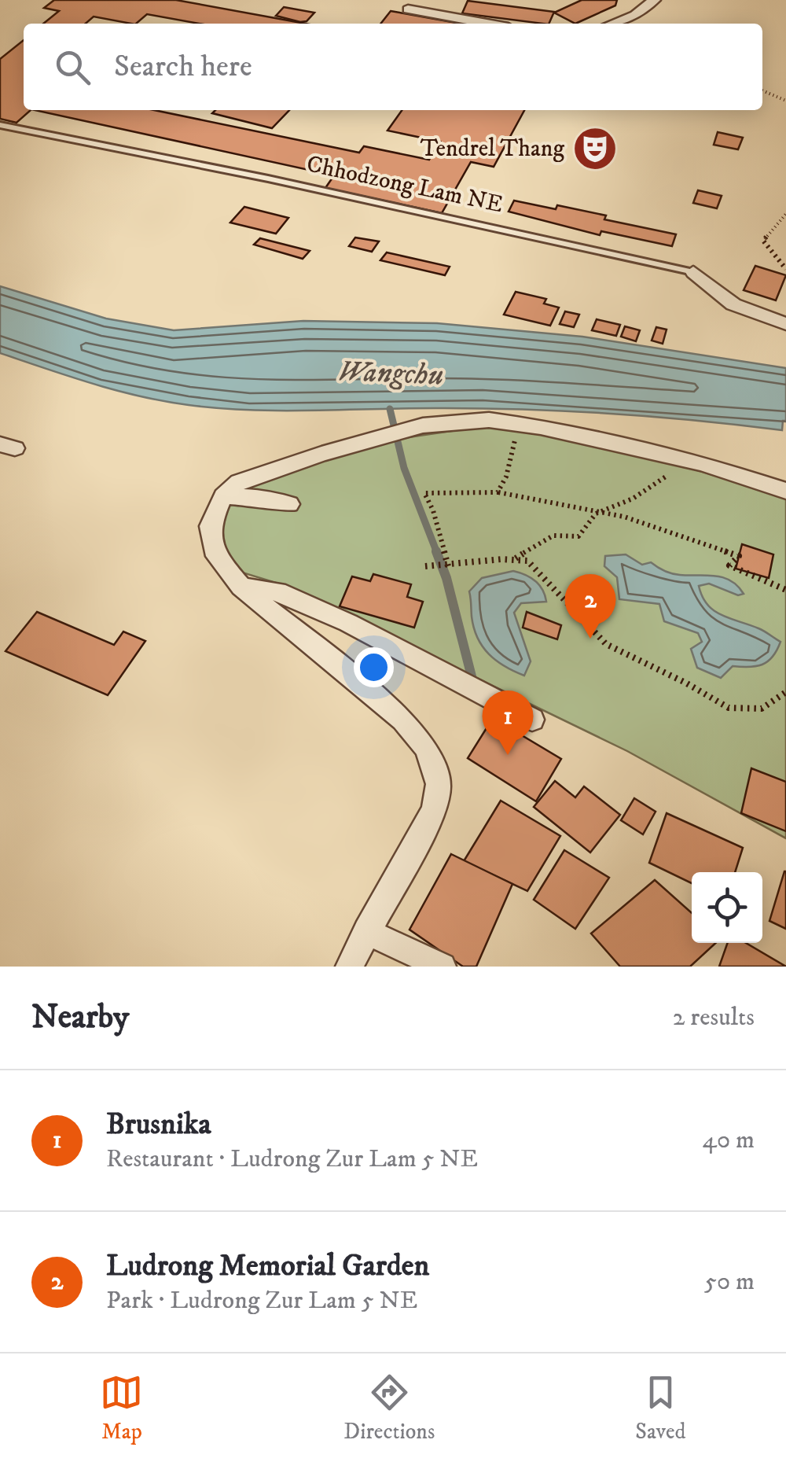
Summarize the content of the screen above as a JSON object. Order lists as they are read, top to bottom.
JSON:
{
  "streets": {
    "street": ["Chhodzong Lam NE"]
  },
  "water": ["Wangchu"],
  "places": {
    "theatre": ["Tendrel Thang"]
  },
  "page": {
    "search": "Search here",
    "pins": ["2", "1"],
    "heading": ["Nearby", "2 results"],
    "list": [
      {
        "mark": "1",
        "name": "Brusnika",
        "note": "Restaurant · Ludrong Zur Lam 5 NE",
        "value": "40 m"
      },
      {
        "mark": "2",
        "name": "Ludrong Memorial Garden",
        "note": "Park · Ludrong Zur Lam 5 NE",
        "value": "50 m"
      }
    ],
    "nav": ["Map", "Directions", "Saved"]
  }
}
